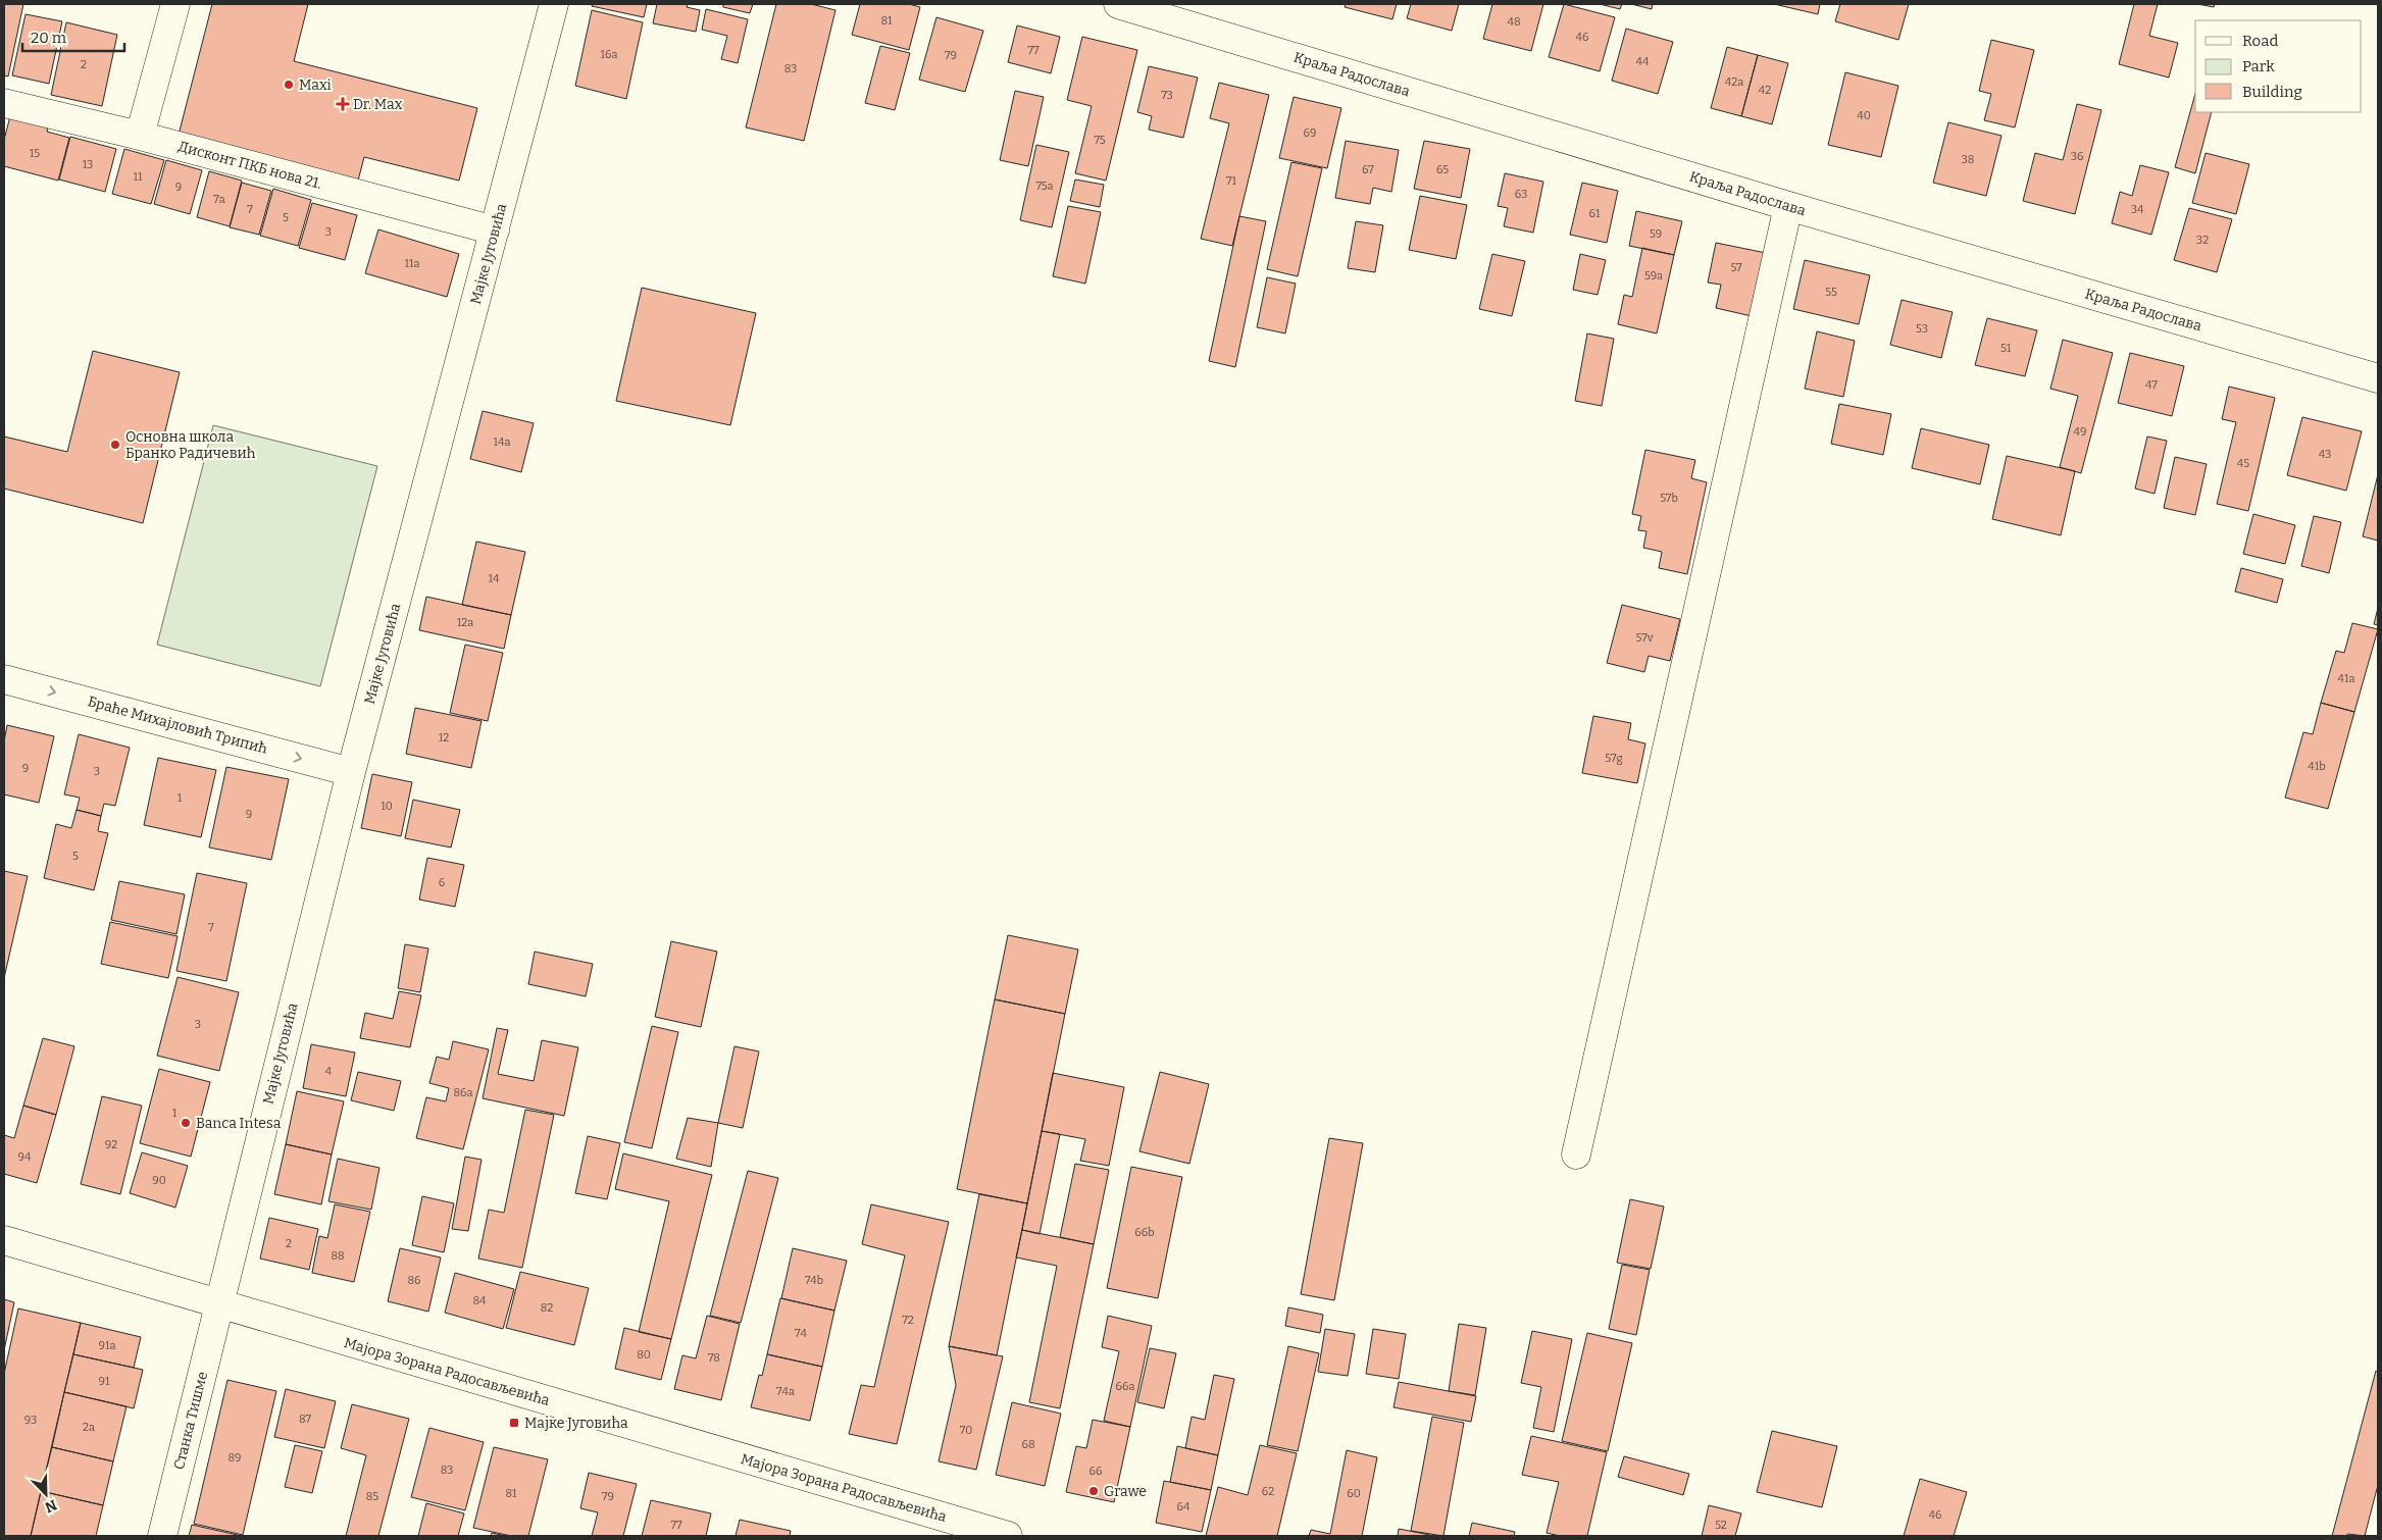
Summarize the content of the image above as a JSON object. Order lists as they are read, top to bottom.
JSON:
{
  "streets": {
    "street": [
      "Краља Радослава",
      "Дисконт ПКБ нова 21.",
      "Мајке Југовића",
      "Браће Михајловић Трипић",
      "Мајора Зорана Радосављевића",
      "Станка Тишме"
    ]
  },
  "crossings": [
    ["Дисконт ПКБ нова 21.", "Мајке Југовића"],
    ["Мајке Југовића", "Браће Михајловић Трипић"],
    ["Мајке Југовића", "Мајора Зорана Радосављевића"],
    ["Мајке Југовића", "Станка Тишме"],
    ["Мајора Зорана Радосављевића", "Станка Тишме"]
  ],
  "one_way": ["Браће Михајловић Трипић"],
  "places": {
    "other": [
      "Maxi",
      "Основна школа Бранко Радичевић",
      "Banca Intesa",
      "Grawe"
    ],
    "health": ["Dr. Max"],
    "transit": ["Мајке Југовића"]
  },
  "house_numbers": [
    "81",
    "48",
    "46",
    "77",
    "16a",
    "79",
    "44",
    "2",
    "83",
    "42a",
    "42",
    "73",
    "40",
    "69",
    "75",
    "15",
    "36",
    "38",
    "13",
    "67",
    "65",
    "11",
    "71",
    "75a",
    "9",
    "63",
    "7a",
    "7",
    "34",
    "61",
    "5",
    "3",
    "59",
    "32",
    "11a",
    "57",
    "59a",
    "55",
    "53",
    "51",
    "47",
    "49",
    "14a",
    "43",
    "45",
    "57b",
    "14",
    "12a",
    "57v",
    "41a",
    "12",
    "57g",
    "41b",
    "9",
    "3",
    "1",
    "10",
    "9",
    "5",
    "6",
    "7",
    "3",
    "4",
    "86a",
    "1",
    "92",
    "94",
    "90",
    "66b",
    "2",
    "88",
    "86",
    "74b",
    "84",
    "82",
    "72",
    "74",
    "91a",
    "80",
    "78",
    "91",
    "66a",
    "74a",
    "87",
    "93",
    "2a",
    "70",
    "68",
    "89",
    "83",
    "66",
    "62",
    "81",
    "60",
    "85",
    "79",
    "64",
    "46",
    "77",
    "52"
  ],
  "legend": ["Road", "Park", "Building"],
  "scale_bar": "20 m",
  "north": "bottom right"
}
